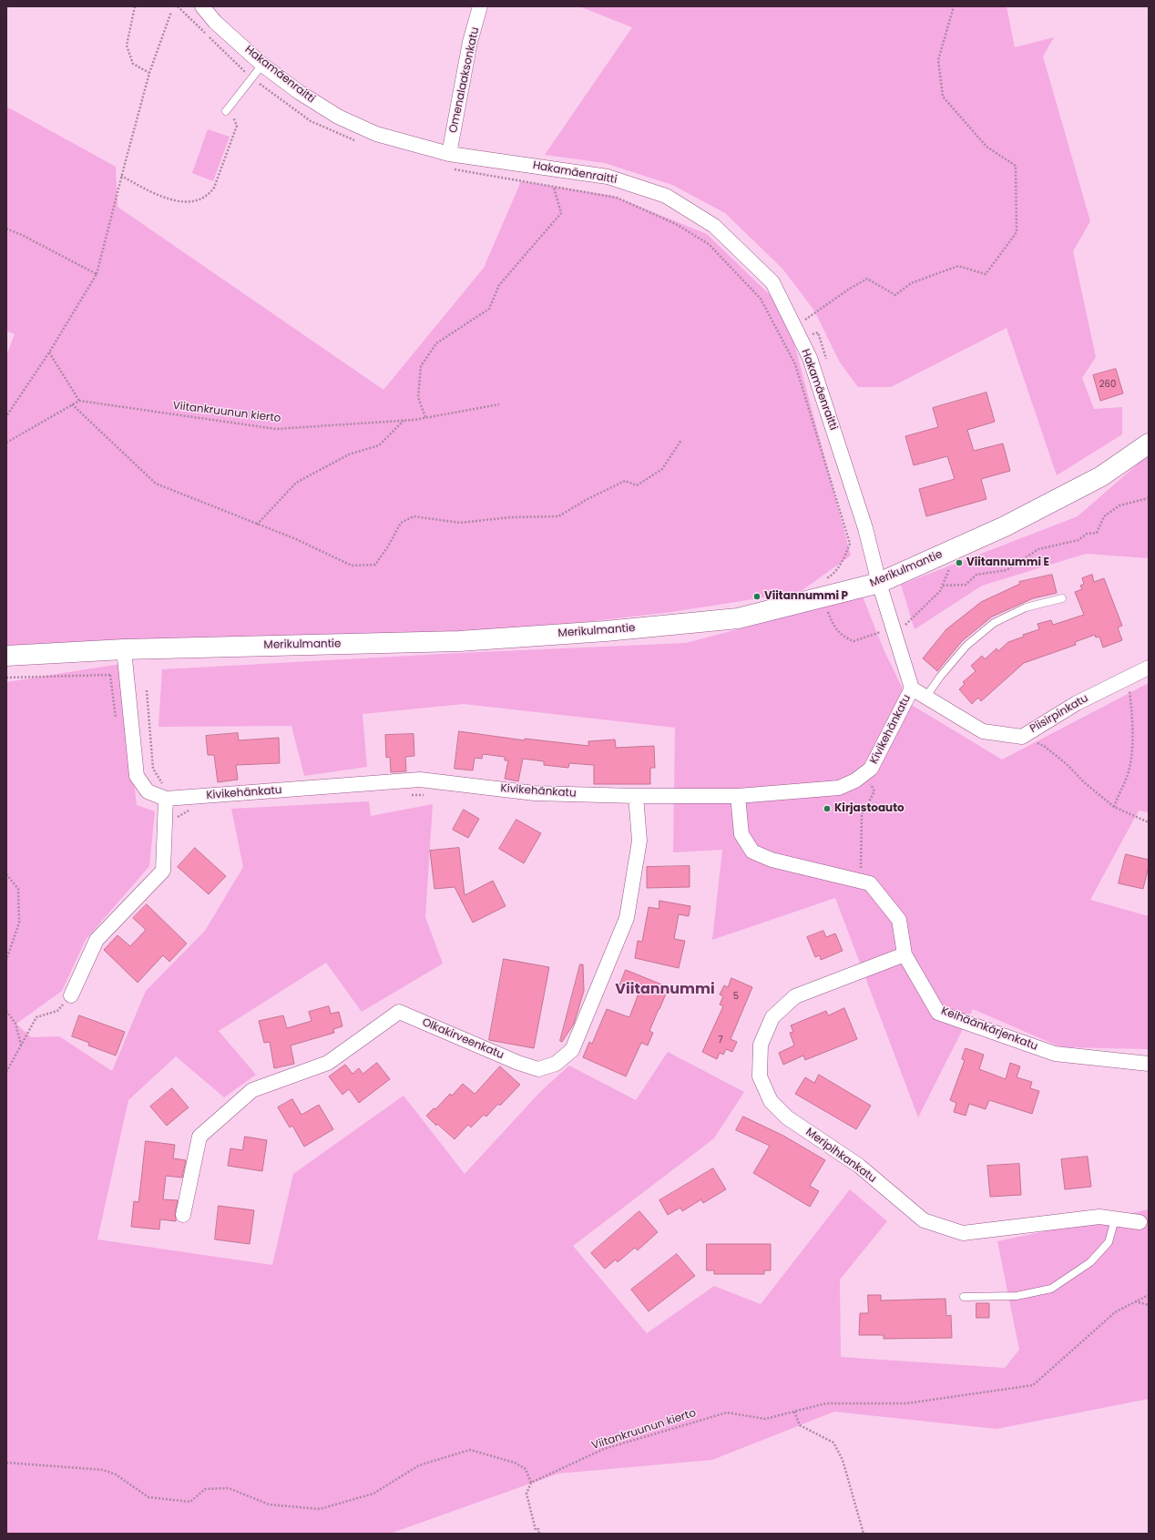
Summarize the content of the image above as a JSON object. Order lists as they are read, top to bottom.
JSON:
{
  "streets": {
    "street": [
      "Hakamäenraitti",
      "Omenalaaksonkatu",
      "Merikulmantie",
      "Piisirpinkatu",
      "Kivikehänkatu",
      "Keihäänkärjenkatu",
      "Olkakirveenkatu",
      "Meripihkankatu"
    ],
    "path": ["Viitankruunun kierto"]
  },
  "crossings": [
    ["Hakamäenraitti", "Omenalaaksonkatu"],
    ["Hakamäenraitti", "Merikulmantie"],
    ["Hakamäenraitti", "Kivikehänkatu"],
    ["Merikulmantie", "Kivikehänkatu"],
    ["Piisirpinkatu", "Kivikehänkatu"],
    ["Kivikehänkatu", "Keihäänkärjenkatu"],
    ["Kivikehänkatu", "Olkakirveenkatu"],
    ["Keihäänkärjenkatu", "Meripihkankatu"]
  ],
  "districts": ["Viitannummi"],
  "places": ["Viitannummi E", "Viitannummi P", "Kirjastoauto"],
  "house_numbers": ["260", "5", "7"]
}
